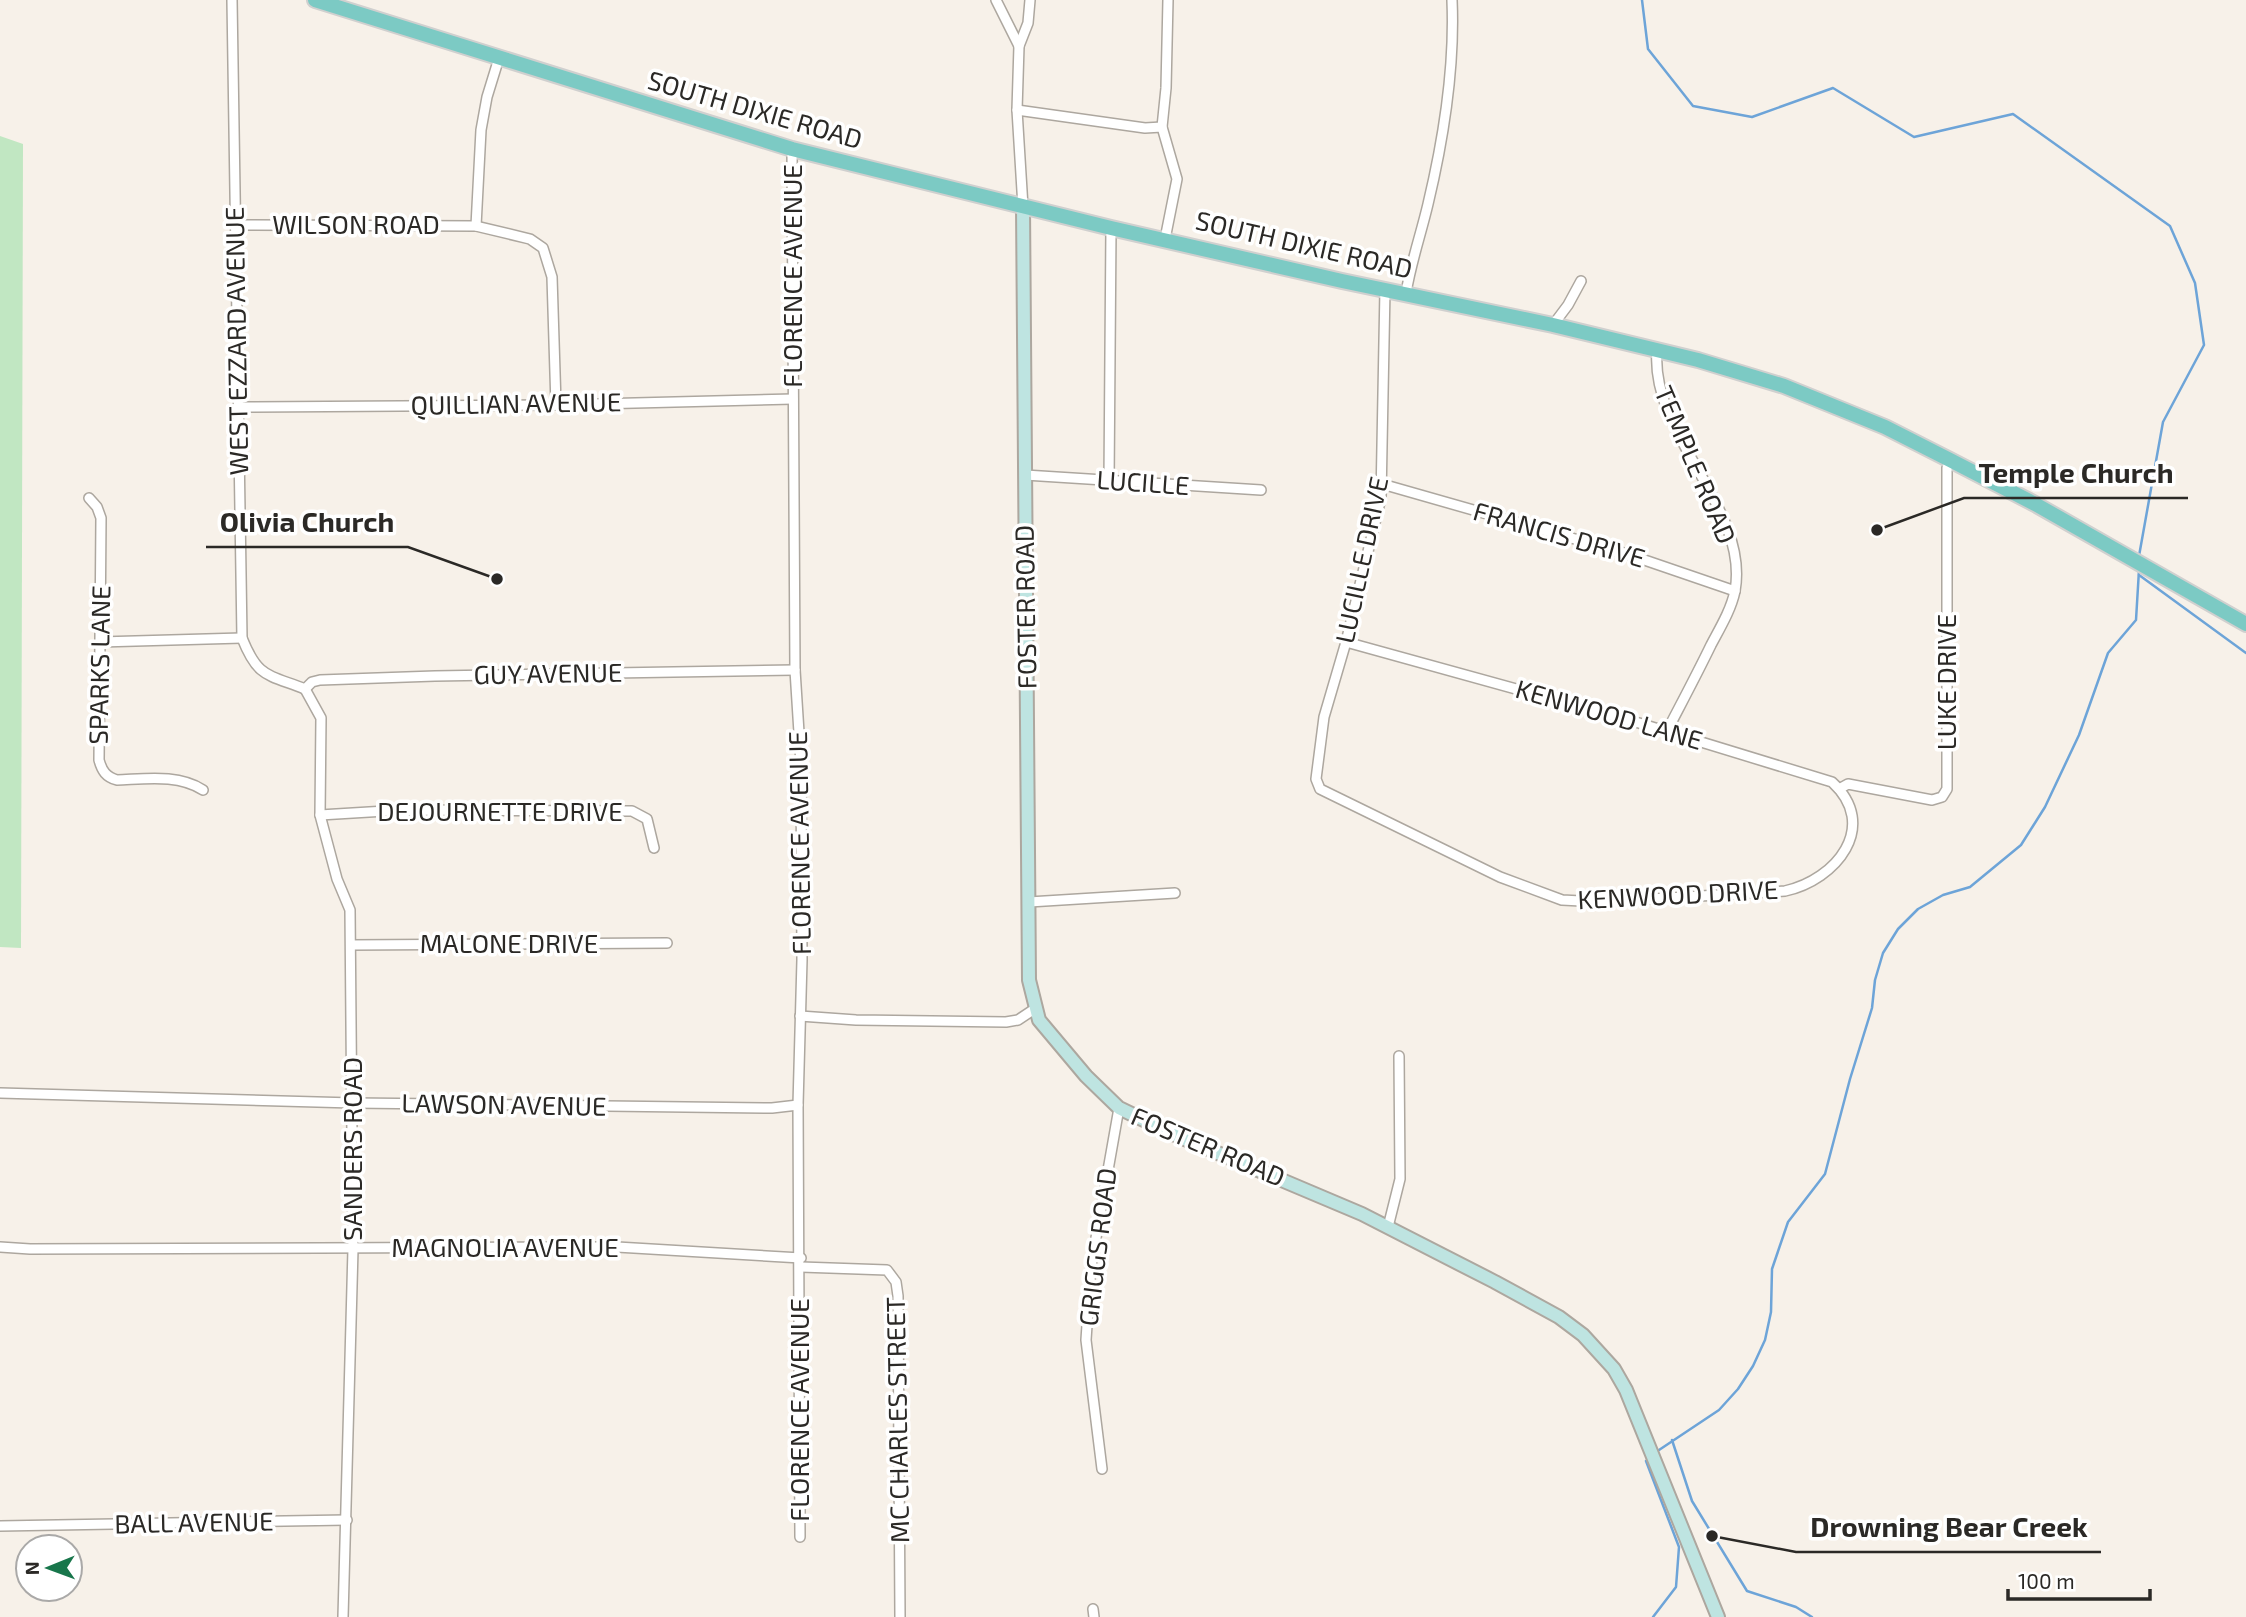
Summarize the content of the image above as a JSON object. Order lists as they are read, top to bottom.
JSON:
{
  "streets": {
    "main road": ["SOUTH DIXIE ROAD"],
    "street": [
      "WILSON ROAD",
      "FLORENCE AVENUE",
      "WEST EZZARD AVENUE",
      "QUILLIAN AVENUE",
      "TEMPLE ROAD",
      "LUCILLE",
      "FRANCIS DRIVE",
      "LUCILLE DRIVE",
      "FOSTER ROAD",
      "SPARKS LANE",
      "GUY AVENUE",
      "LUKE DRIVE",
      "KENWOOD LANE",
      "DEJOURNETTE DRIVE",
      "KENWOOD DRIVE",
      "MALONE DRIVE",
      "LAWSON AVENUE",
      "SANDERS ROAD",
      "GRIGGS ROAD",
      "MAGNOLIA AVENUE",
      "MC CHARLES STREET",
      "BALL AVENUE"
    ]
  },
  "crossings": [
    ["SOUTH DIXIE ROAD", "FLORENCE AVENUE"],
    ["SOUTH DIXIE ROAD", "TEMPLE ROAD"],
    ["SOUTH DIXIE ROAD", "LUCILLE DRIVE"],
    ["SOUTH DIXIE ROAD", "FOSTER ROAD"],
    ["SOUTH DIXIE ROAD", "LUKE DRIVE"],
    ["WILSON ROAD", "WEST EZZARD AVENUE"],
    ["WILSON ROAD", "QUILLIAN AVENUE"],
    ["FLORENCE AVENUE", "QUILLIAN AVENUE"],
    ["FLORENCE AVENUE", "GUY AVENUE"],
    ["FLORENCE AVENUE", "LAWSON AVENUE"],
    ["FLORENCE AVENUE", "MAGNOLIA AVENUE"],
    ["FLORENCE AVENUE", "MC CHARLES STREET"],
    ["WEST EZZARD AVENUE", "QUILLIAN AVENUE"],
    ["WEST EZZARD AVENUE", "GUY AVENUE"],
    ["WEST EZZARD AVENUE", "SANDERS ROAD"],
    ["TEMPLE ROAD", "FRANCIS DRIVE"],
    ["TEMPLE ROAD", "KENWOOD LANE"],
    ["LUCILLE", "FOSTER ROAD"],
    ["FRANCIS DRIVE", "LUCILLE DRIVE"],
    ["LUCILLE DRIVE", "KENWOOD LANE"],
    ["LUCILLE DRIVE", "KENWOOD DRIVE"],
    ["FOSTER ROAD", "GRIGGS ROAD"],
    ["GUY AVENUE", "SANDERS ROAD"],
    ["LUKE DRIVE", "KENWOOD LANE"],
    ["LUKE DRIVE", "KENWOOD DRIVE"],
    ["KENWOOD LANE", "KENWOOD DRIVE"],
    ["DEJOURNETTE DRIVE", "SANDERS ROAD"],
    ["MALONE DRIVE", "SANDERS ROAD"],
    ["LAWSON AVENUE", "SANDERS ROAD"],
    ["SANDERS ROAD", "MAGNOLIA AVENUE"],
    ["SANDERS ROAD", "BALL AVENUE"],
    ["MAGNOLIA AVENUE", "MC CHARLES STREET"]
  ],
  "places": ["Temple Church", "Olivia Church", "Drowning Bear Creek"],
  "scale_bar": "100 m",
  "north": "left"
}
